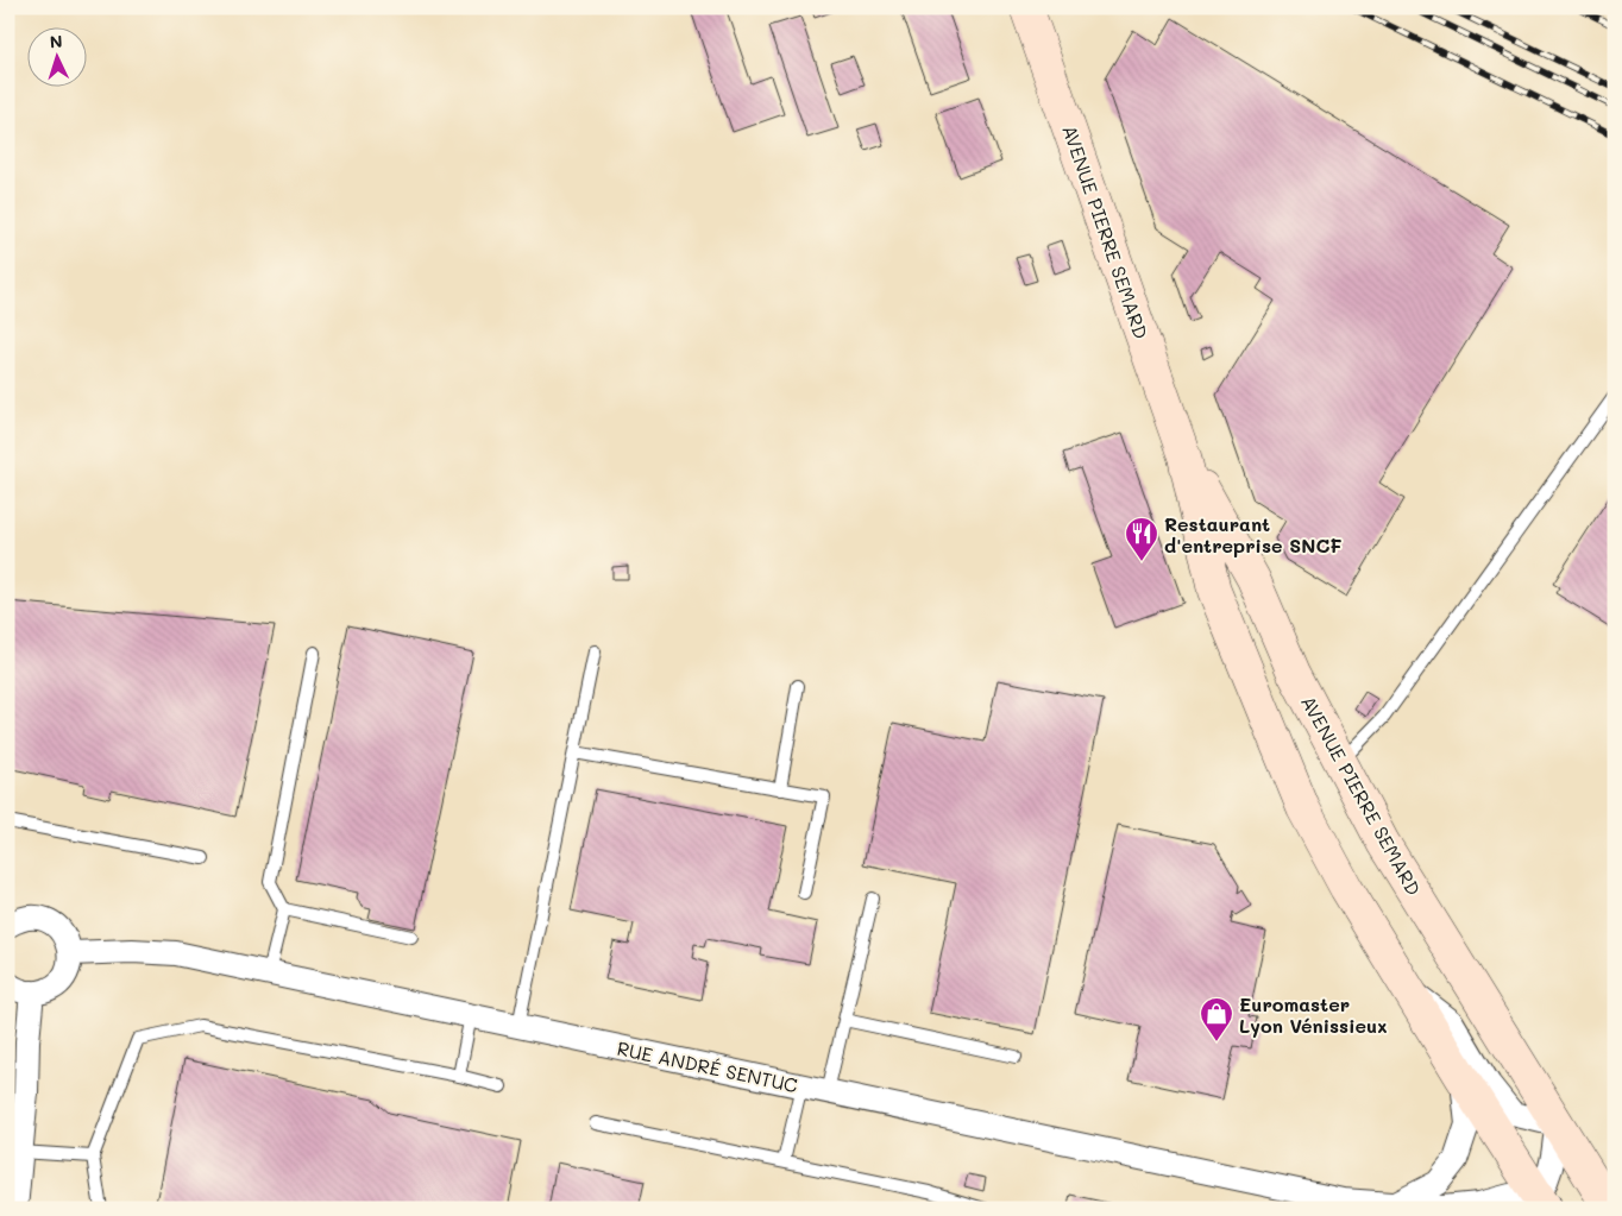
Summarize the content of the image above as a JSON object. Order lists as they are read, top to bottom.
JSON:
{
  "streets": {
    "street": ["AVENUE PIERRE SEMARD", "RUE ANDRÉ SENTUC"]
  },
  "crossings": [
    ["AVENUE PIERRE SEMARD", "RUE ANDRÉ SENTUC"]
  ],
  "places": {
    "restaurant": ["Restaurant d'entreprise SNCF"],
    "shop": ["Euromaster Lyon Vénissieux"]
  },
  "north": "top"
}
